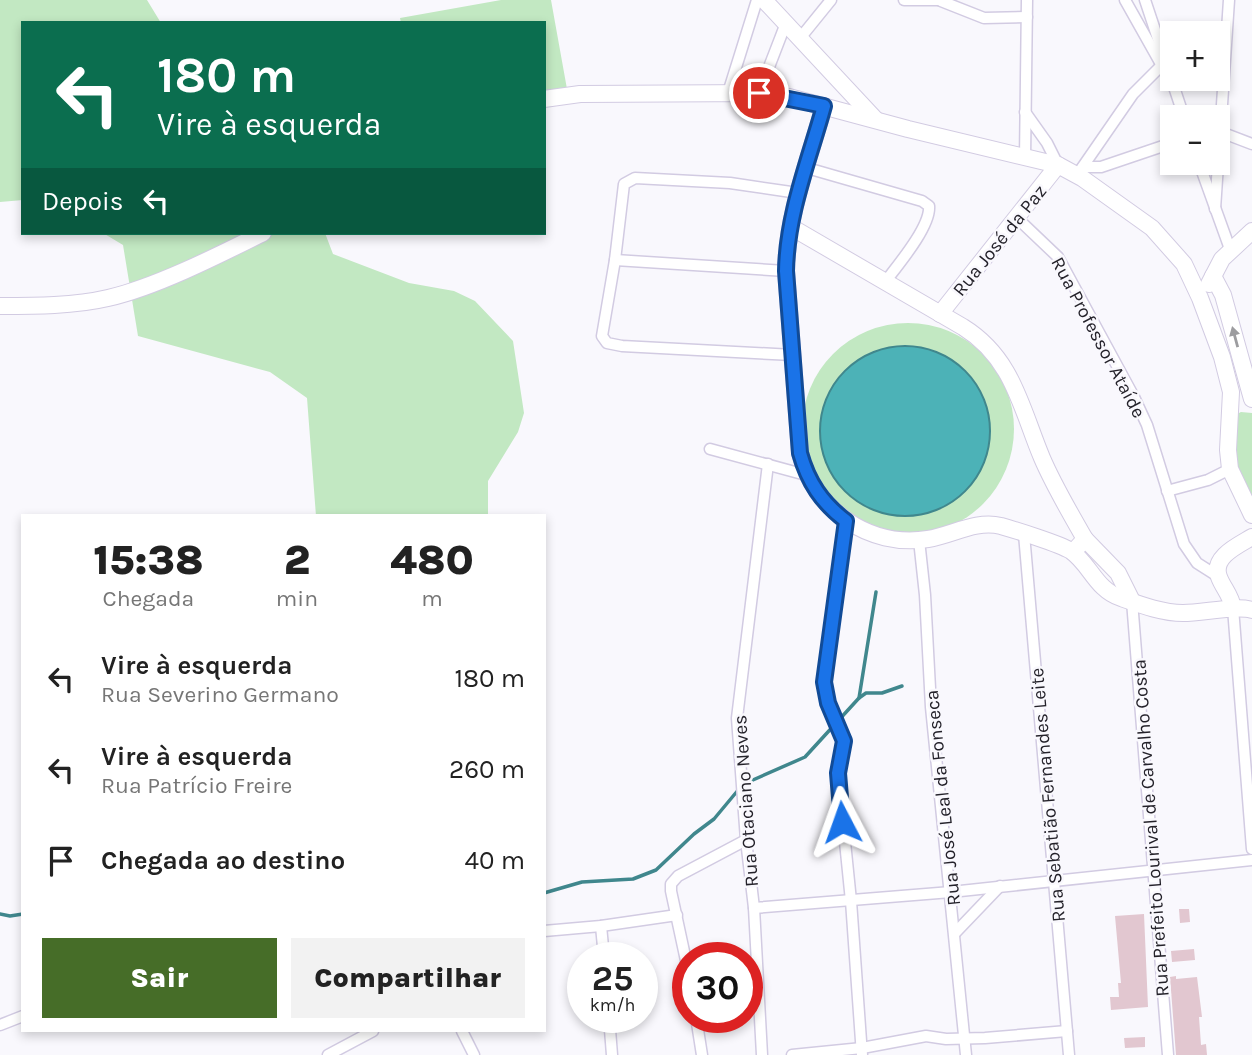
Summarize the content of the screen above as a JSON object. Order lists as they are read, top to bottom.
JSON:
{
  "streets": {
    "street": [
      "Rua José da Paz",
      "Rua Professor Ataíde",
      "Rua Sebatião Fernandes Leite",
      "Rua José Leal da Fonseca",
      "Rua Otaciano Neves",
      "Rua Prefeito Lourival de Carvalho Costa"
    ]
  },
  "crossings": [
    ["Rua José da Paz", "Rua Professor Ataíde"]
  ],
  "page": {
    "map_buttons": ["+", "−"],
    "turn": ["180 m", "Vire à esquerda"],
    "then": "Depois",
    "eta": [
      "15:38",
      "Chegada",
      "2",
      "min",
      "480",
      "m"
    ],
    "list": [
      {
        "name": "Vire à esquerda",
        "note": "Rua Severino Germano",
        "value": "180 m"
      },
      {
        "name": "Vire à esquerda",
        "note": "Rua Patrício Freire",
        "value": "260 m"
      },
      {
        "name": "Chegada ao destino",
        "value": "40 m"
      }
    ],
    "buttons": ["Sair", "Compartilhar"],
    "speed": "25 km/h",
    "limit": "30"
  }
}
